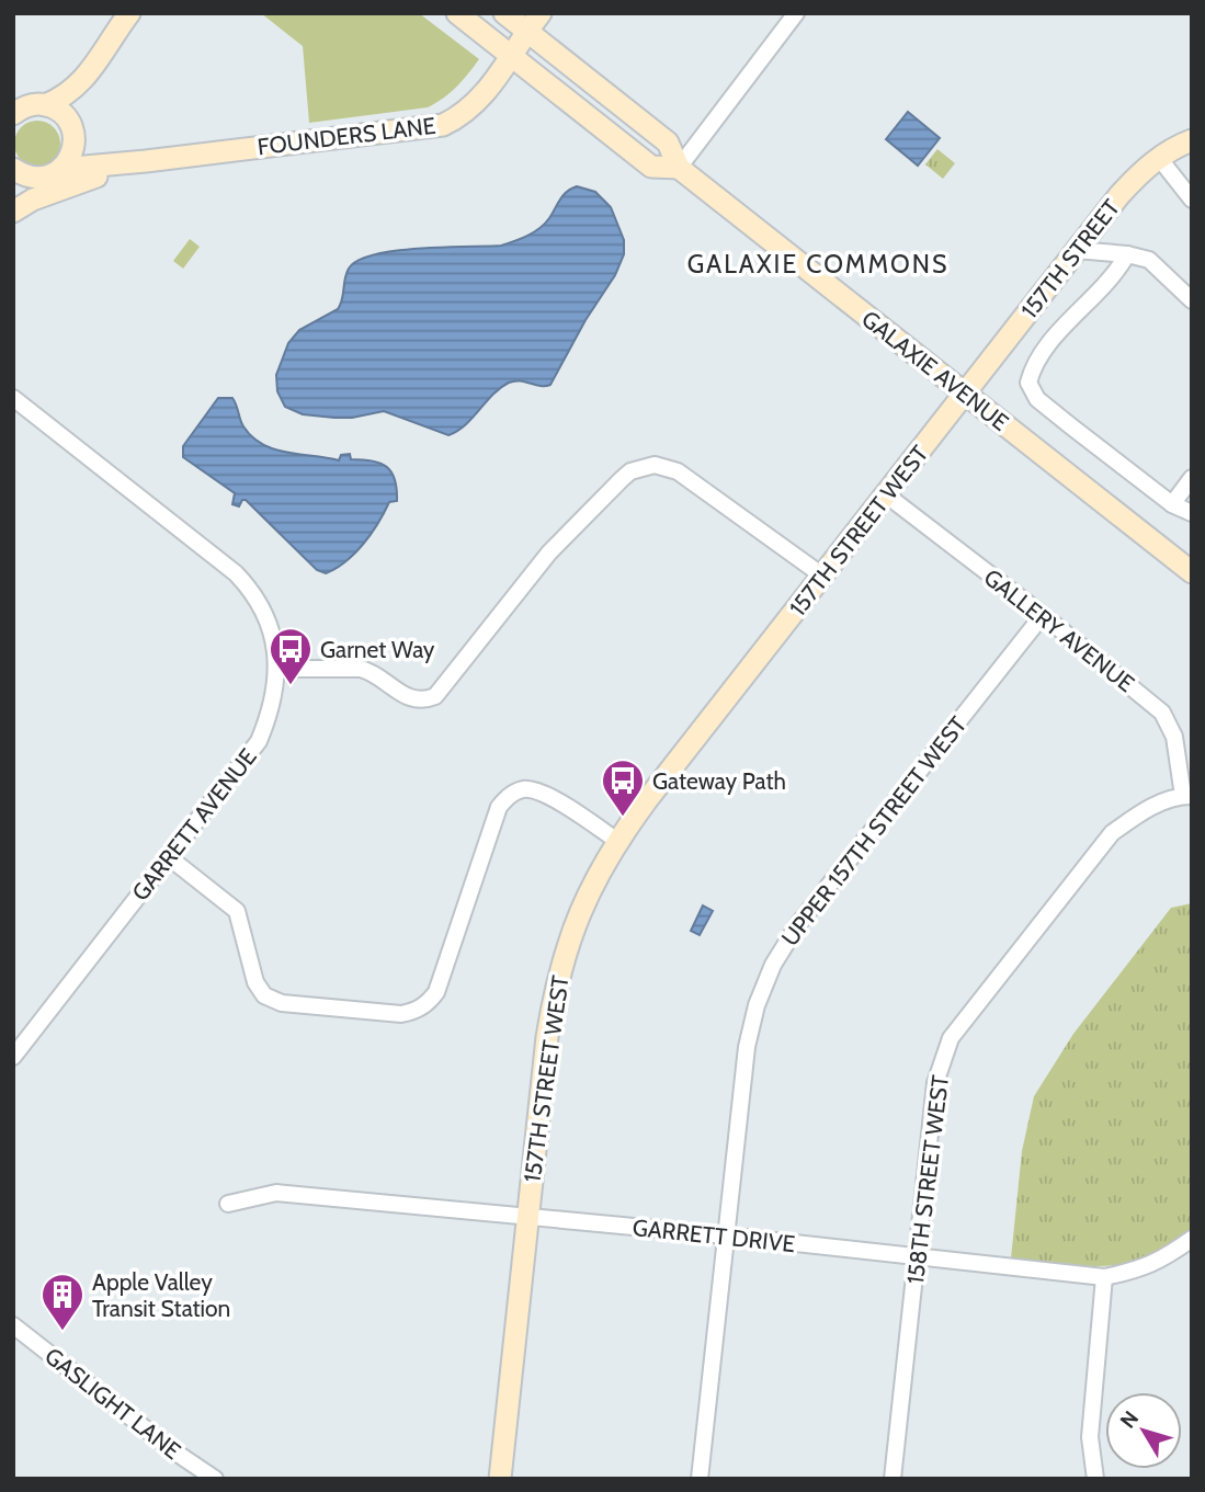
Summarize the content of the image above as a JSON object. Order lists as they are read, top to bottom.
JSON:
{
  "streets": {
    "street": [
      "FOUNDERS LANE",
      "157TH STREET",
      "GALAXIE AVENUE",
      "157TH STREET WEST",
      "GALLERY AVENUE",
      "GARRETT AVENUE",
      "UPPER 157TH STREET WEST",
      "158TH STREET WEST",
      "GARRETT DRIVE",
      "GASLIGHT LANE"
    ]
  },
  "crossings": [
    ["FOUNDERS LANE", "GALAXIE AVENUE"],
    ["157TH STREET", "GALAXIE AVENUE"],
    ["157TH STREET", "157TH STREET WEST"],
    ["GALAXIE AVENUE", "157TH STREET WEST"],
    ["157TH STREET WEST", "GALLERY AVENUE"],
    ["157TH STREET WEST", "GARRETT DRIVE"],
    ["GALLERY AVENUE", "UPPER 157TH STREET WEST"],
    ["GALLERY AVENUE", "158TH STREET WEST"],
    ["UPPER 157TH STREET WEST", "GARRETT DRIVE"],
    ["158TH STREET WEST", "GARRETT DRIVE"]
  ],
  "districts": ["GALAXIE COMMONS"],
  "places": {
    "bus stop": ["Garnet Way", "Gateway Path"],
    "building": ["Apple Valley Transit Station"]
  },
  "north": "top left"
}
